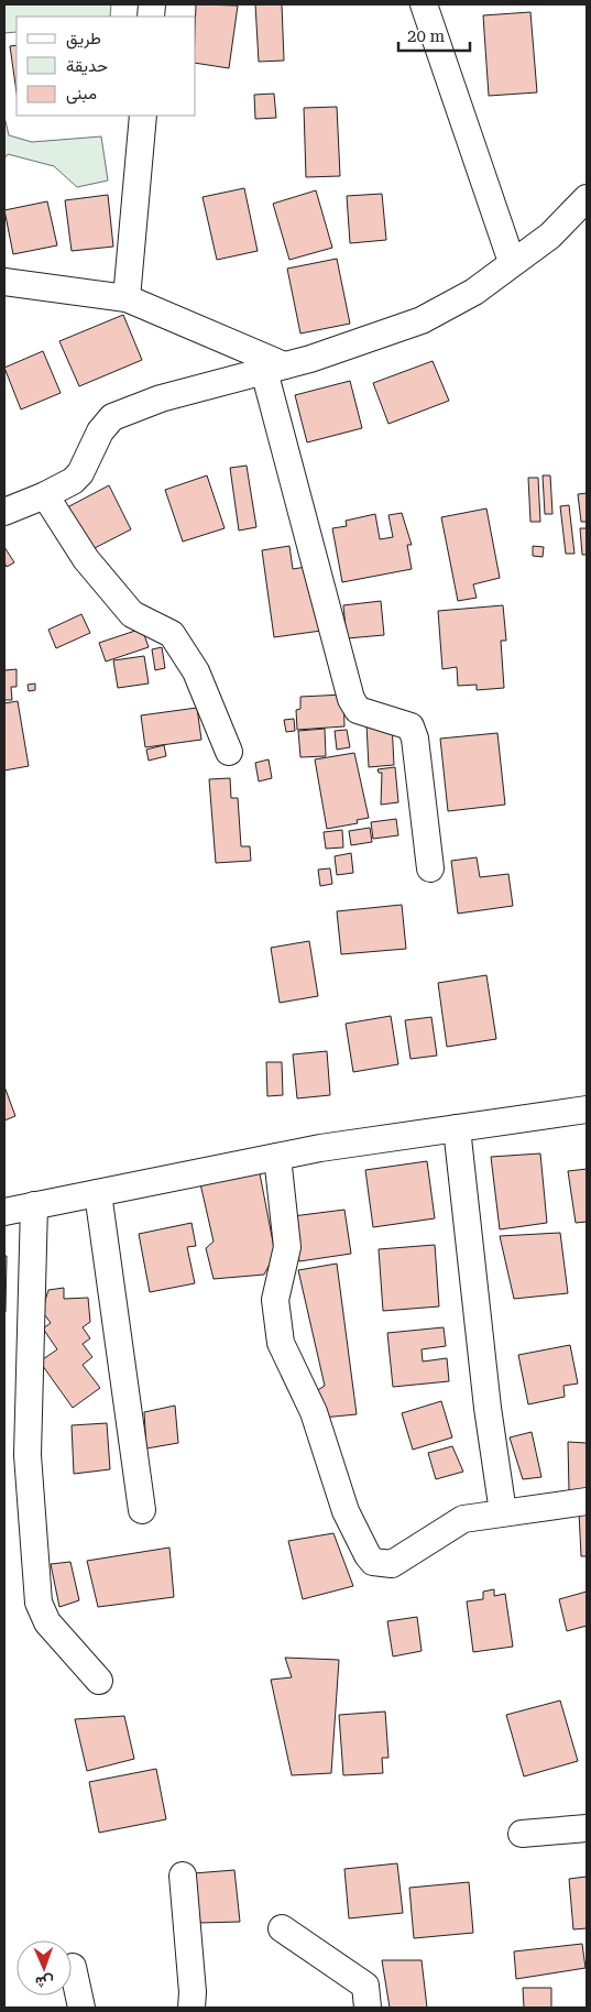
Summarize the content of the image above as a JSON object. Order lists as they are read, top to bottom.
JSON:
{
  "legend": ["طريق", "حديقة", "مبنى"],
  "scale_bar": "20 m",
  "north": "bottom"
}
